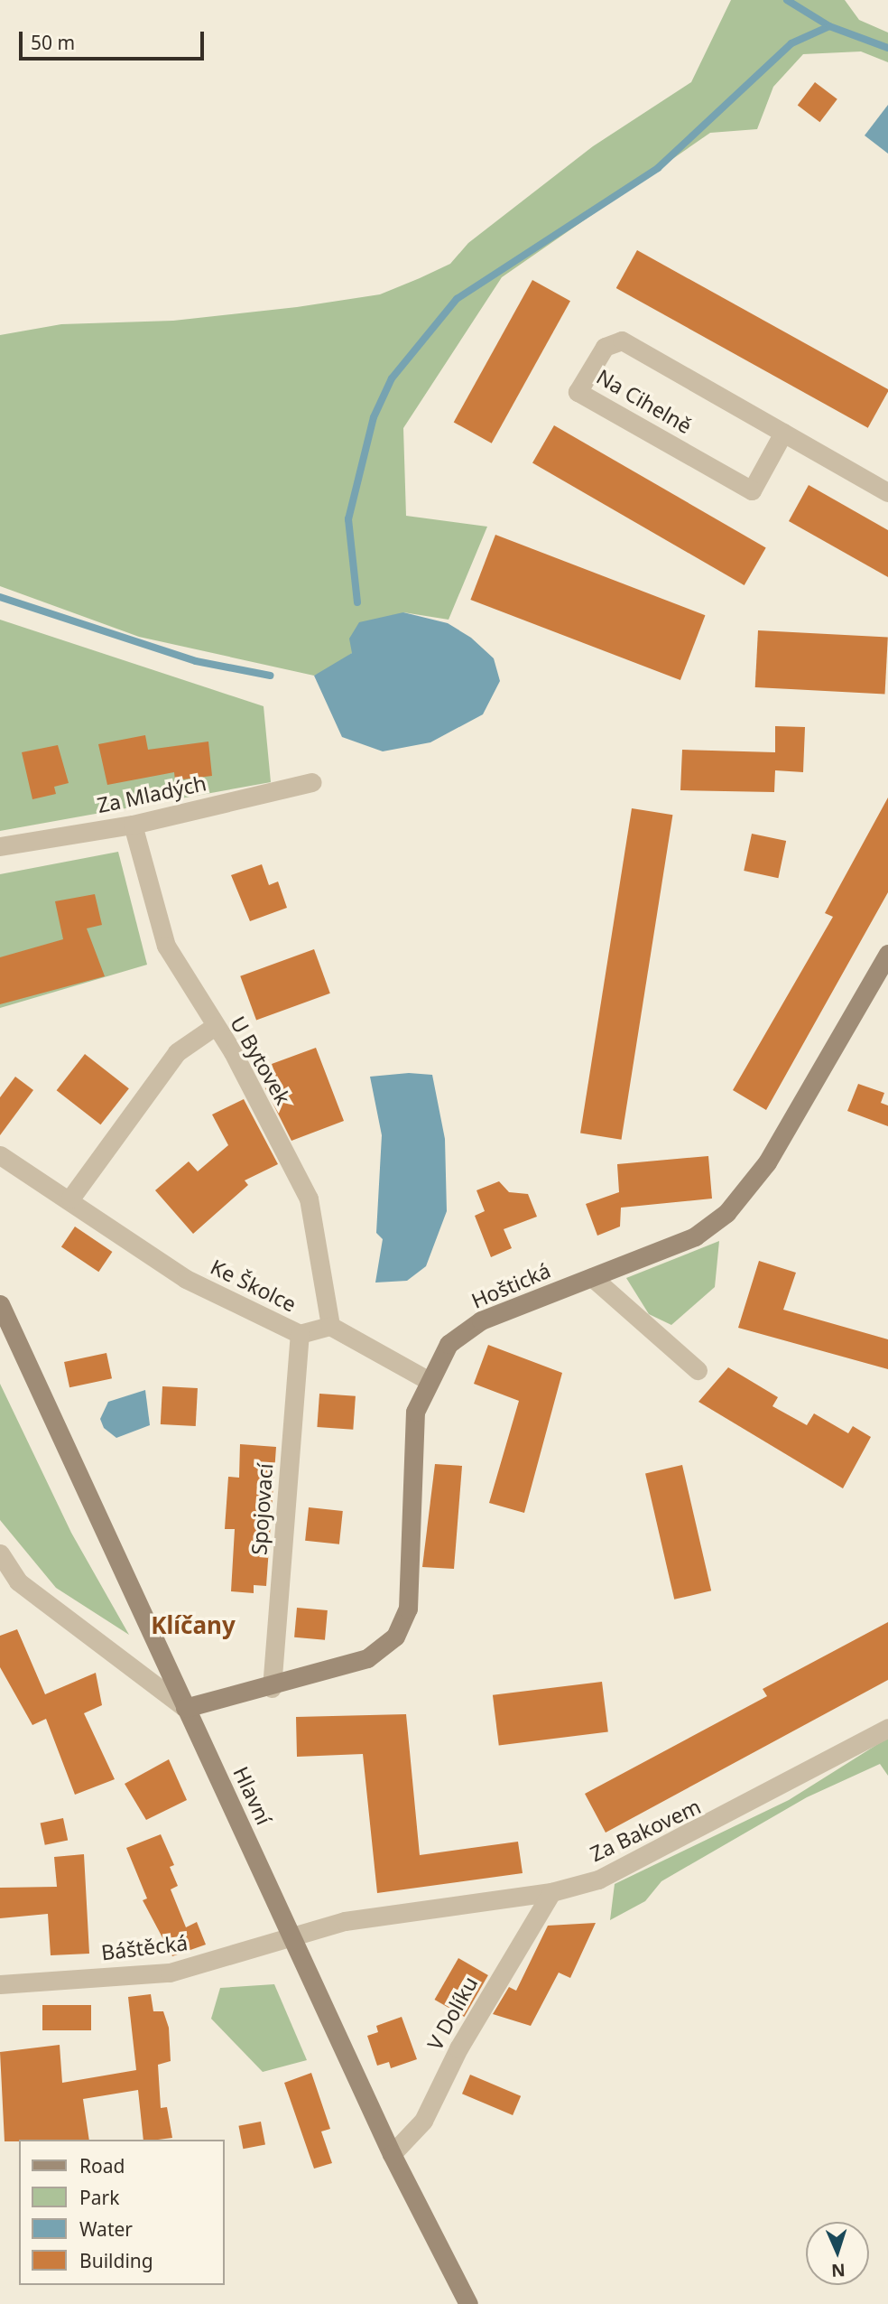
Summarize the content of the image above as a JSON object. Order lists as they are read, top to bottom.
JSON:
{
  "streets": {
    "street": [
      "Na Cihelně",
      "Za Mladých",
      "U Bytovek",
      "Ke Školce",
      "Hoštická",
      "Spojovací",
      "Hlavní",
      "Za Bakovem",
      "Báštěcká",
      "V Dolíku"
    ]
  },
  "crossings": [
    ["Za Mladých", "U Bytovek"],
    ["U Bytovek", "Ke Školce"],
    ["Ke Školce", "Spojovací"],
    ["Hoštická", "Spojovací"],
    ["Hoštická", "Hlavní"],
    ["Hlavní", "Za Bakovem"],
    ["Hlavní", "Báštěcká"],
    ["Hlavní", "V Dolíku"],
    ["Za Bakovem", "Báštěcká"],
    ["Za Bakovem", "V Dolíku"]
  ],
  "districts": ["Klíčany"],
  "legend": [
    "Road",
    "Park",
    "Water",
    "Building"
  ],
  "scale_bar": "50 m",
  "north": "bottom"
}
